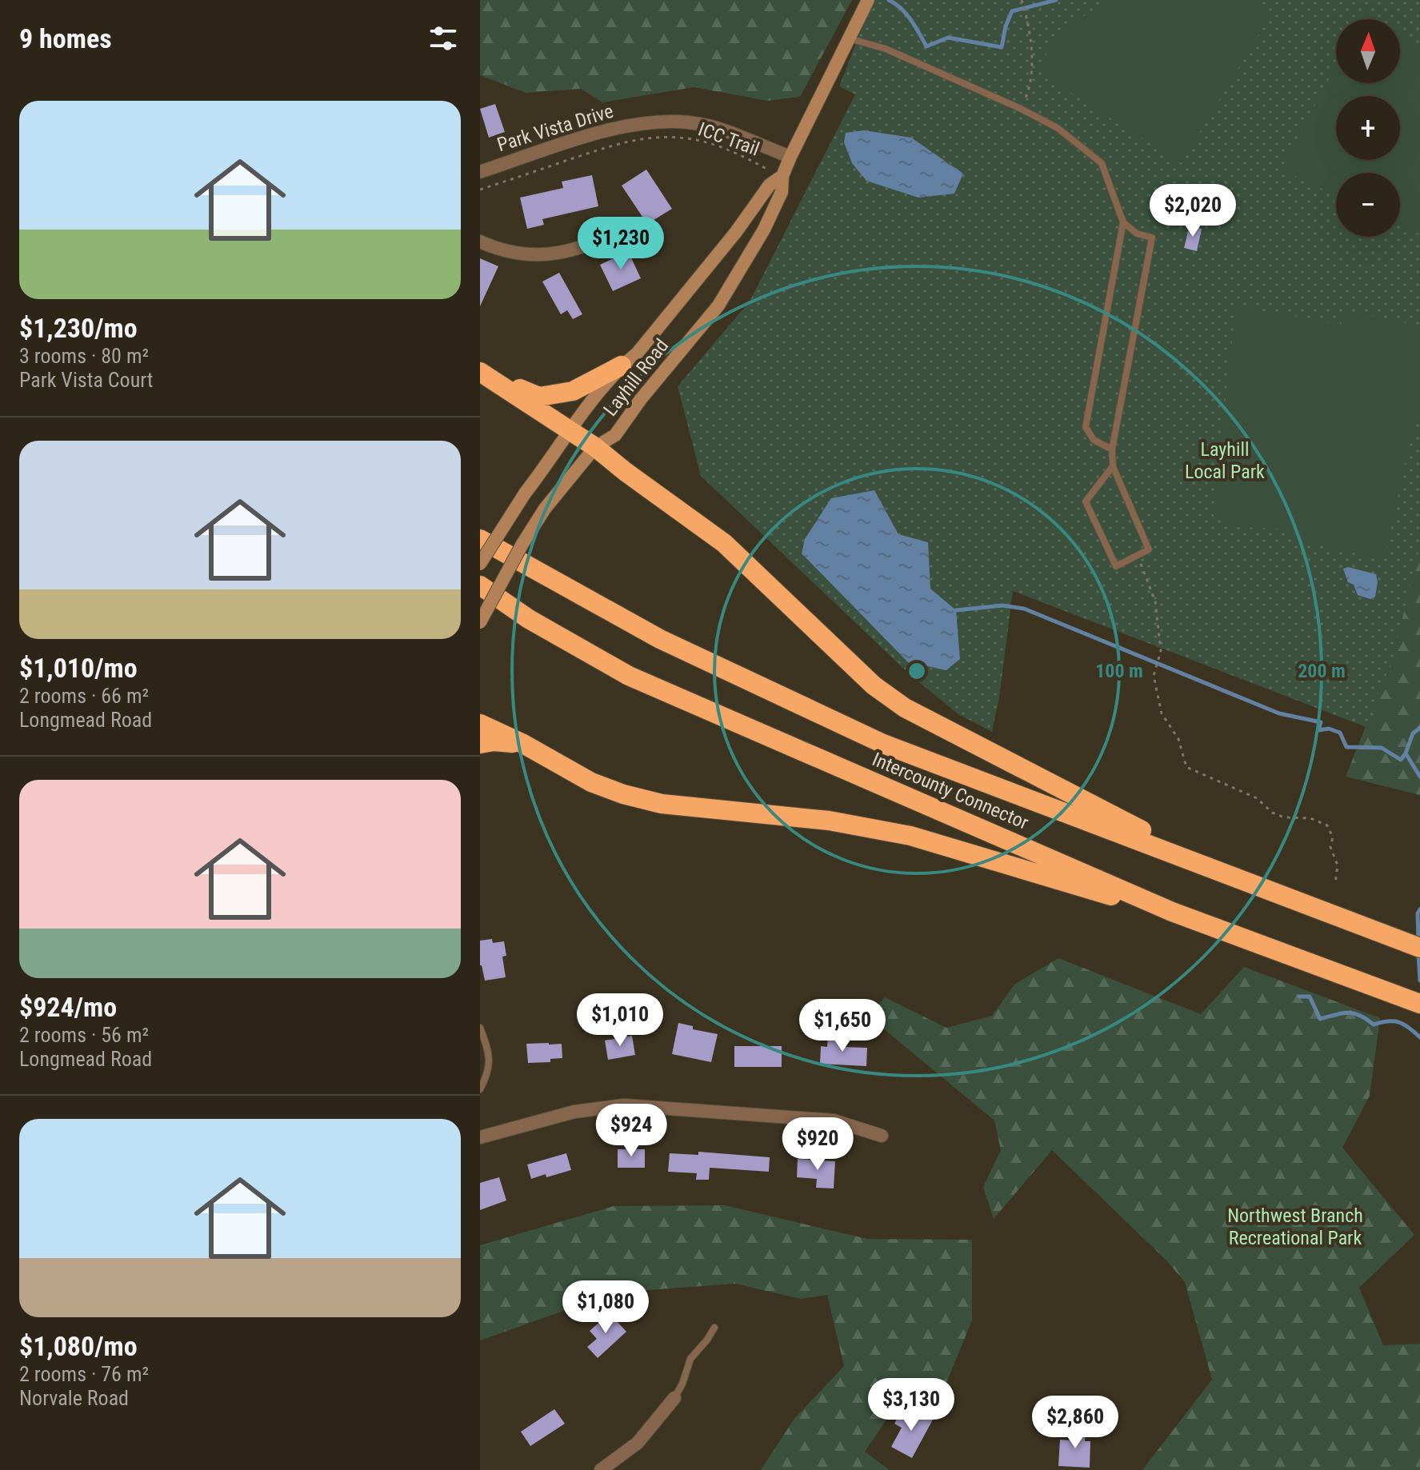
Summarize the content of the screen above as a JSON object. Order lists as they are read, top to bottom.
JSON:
{
  "streets": {
    "highway": ["Intercounty Connector"],
    "main road": ["Layhill Road"],
    "street": ["Park Vista Drive"],
    "path": ["ICC Trail"]
  },
  "crossings": [
    ["Park Vista Drive", "Layhill Road"],
    ["ICC Trail", "Layhill Road"]
  ],
  "parks": ["Layhill Local Park", "Northwest Branch Recreational Park"],
  "north": "top",
  "page": {
    "heading": "9 homes",
    "map_buttons": ["+", "−"],
    "list": [
      {
        "name": "$1,230/mo",
        "note": "3 rooms · 80 m² · Park Vista Court"
      },
      {
        "name": "$1,010/mo",
        "note": "2 rooms · 66 m² · Longmead Road"
      },
      {
        "name": "$924/mo",
        "note": "2 rooms · 56 m² · Longmead Road"
      },
      {
        "name": "$1,080/mo",
        "note": "2 rooms · 76 m² · Norvale Road"
      }
    ],
    "price": [
      "$2,020",
      "$1,230",
      "$1,010",
      "$1,650",
      "$924",
      "$920",
      "$1,080",
      "$3,130",
      "$2,860"
    ]
  },
  "rings": ["100 m", "200 m"]
}
